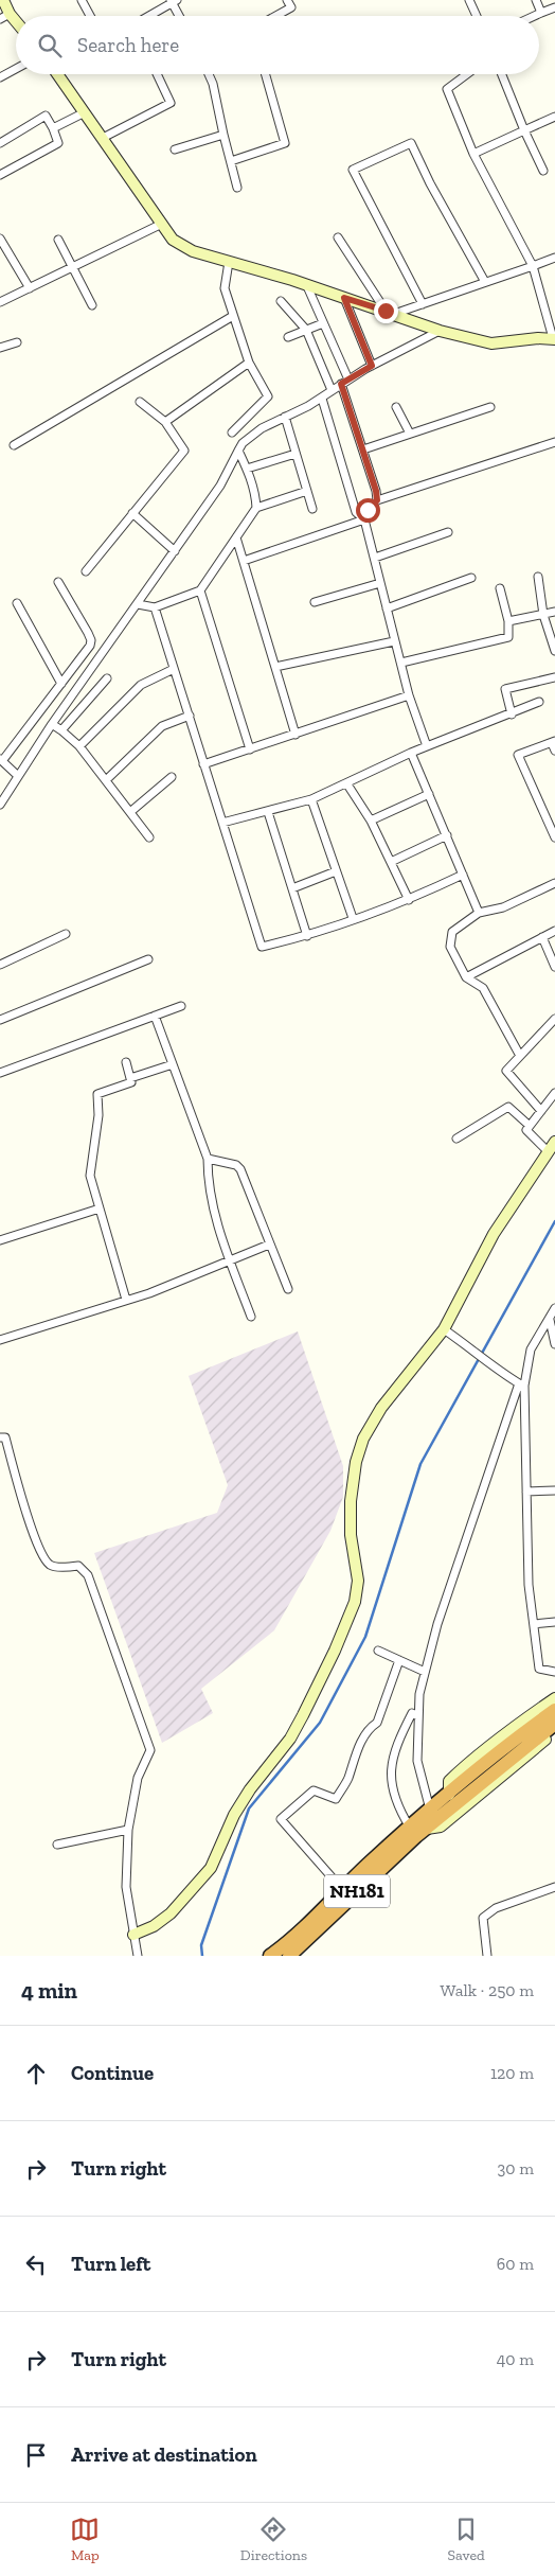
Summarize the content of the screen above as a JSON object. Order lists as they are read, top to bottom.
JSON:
{
  "streets": {
    "highway": ["NH181"]
  },
  "page": {
    "search": "Search here",
    "heading": ["4 min", "Walk · 250 m"],
    "list": [
      ["Continue", "120 m"],
      ["Turn right", "30 m"],
      ["Turn left", "60 m"],
      ["Turn right", "40 m"],
      "Arrive at destination"
    ],
    "nav": ["Map", "Directions", "Saved"]
  }
}
